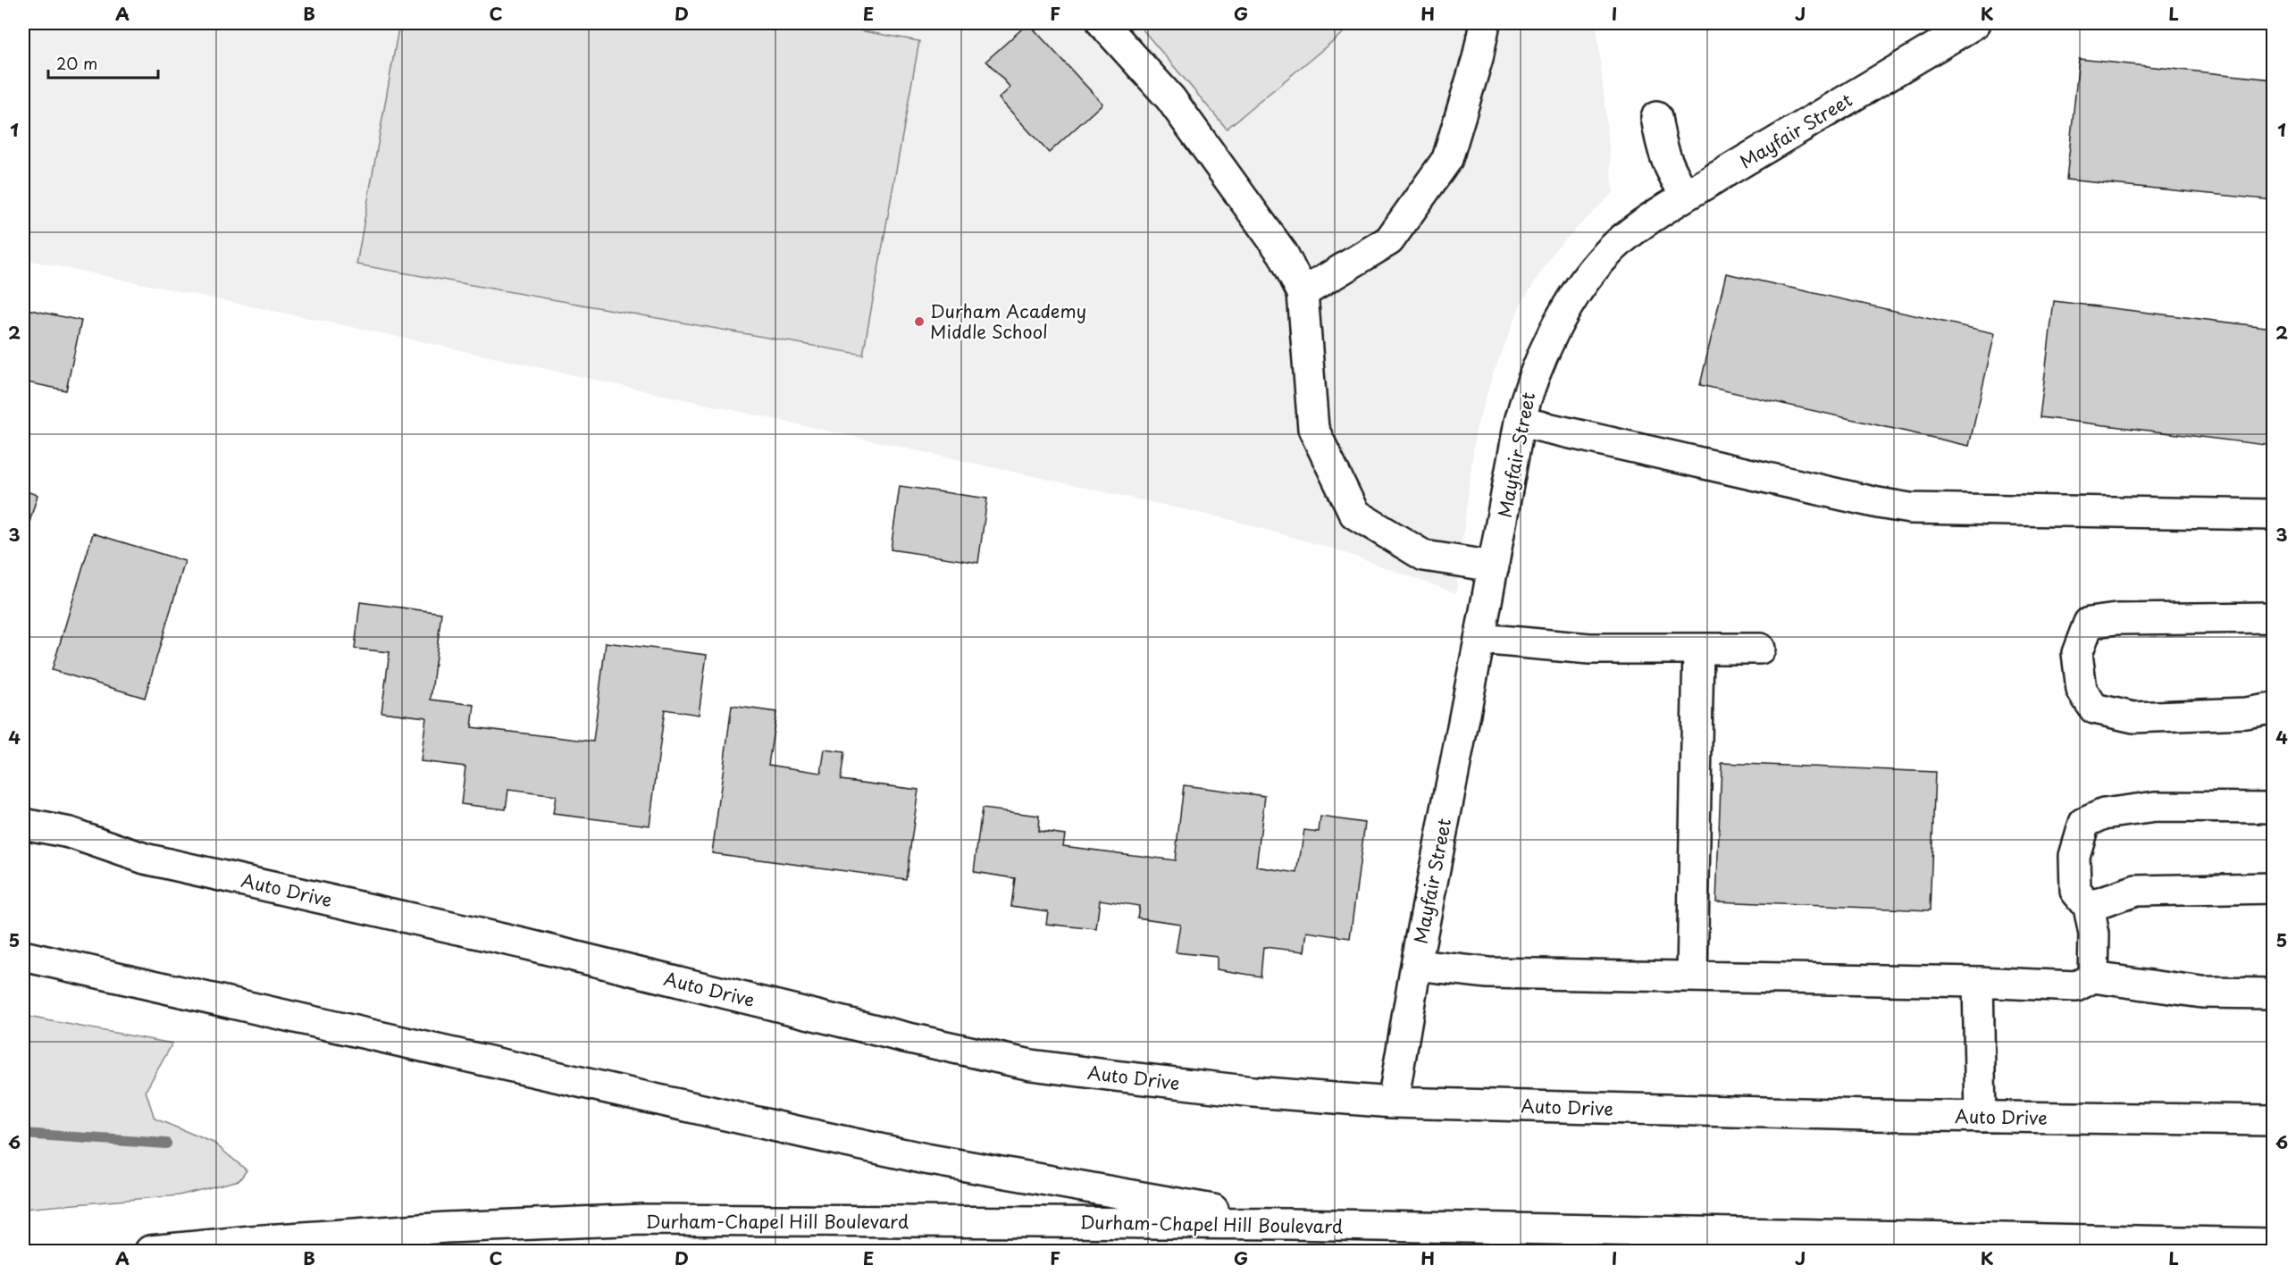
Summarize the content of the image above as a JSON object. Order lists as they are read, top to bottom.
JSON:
{
  "streets": {
    "street": ["Mayfair Street", "Auto Drive", "Durham-Chapel Hill Boulevard"]
  },
  "crossings": [
    ["Mayfair Street", "Auto Drive"]
  ],
  "places": ["Durham Academy Middle School"],
  "scale_bar": "20 m",
  "grid": {
    "columns": [
      "A",
      "B",
      "C",
      "D",
      "E",
      "F",
      "G",
      "H",
      "I",
      "J",
      "K",
      "L"
    ],
    "rows": [
      "1",
      "2",
      "3",
      "4",
      "5",
      "6"
    ]
  }
}
